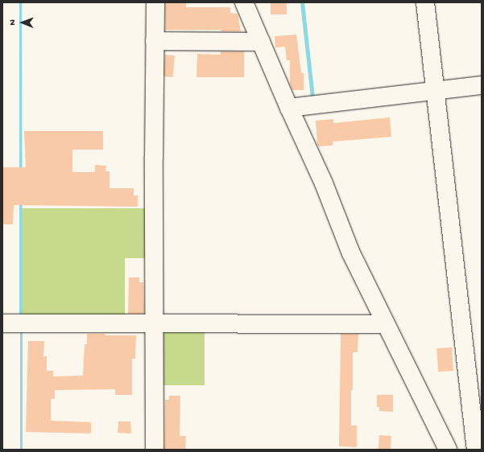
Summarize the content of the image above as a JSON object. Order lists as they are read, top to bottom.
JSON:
{
  "north": "left"
}
